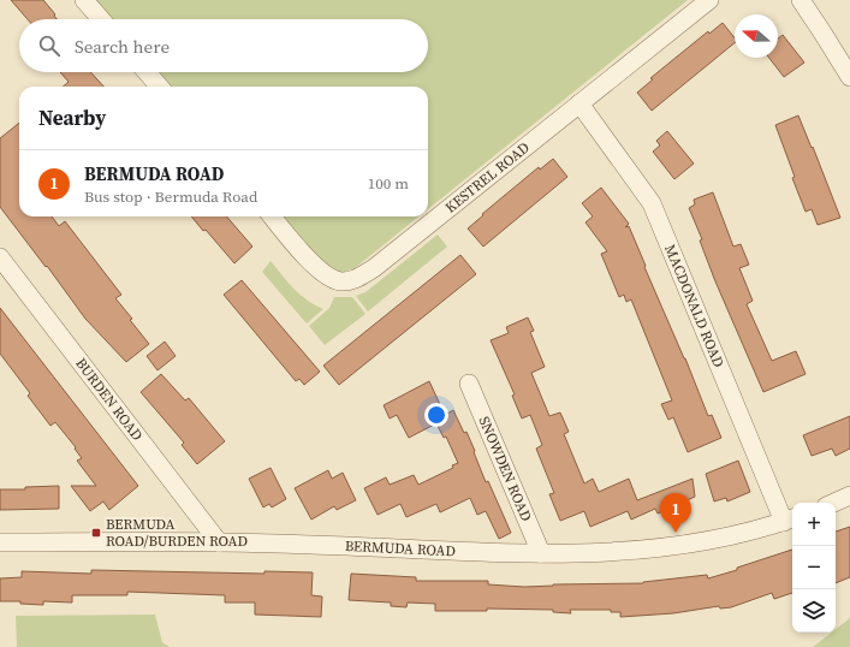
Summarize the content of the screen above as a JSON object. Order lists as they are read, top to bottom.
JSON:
{
  "streets": {
    "street": [
      "KESTREL ROAD",
      "MACDONALD ROAD",
      "BURDEN ROAD",
      "SNOWDEN ROAD",
      "BERMUDA ROAD"
    ]
  },
  "crossings": [
    ["KESTREL ROAD", "MACDONALD ROAD"],
    ["MACDONALD ROAD", "BERMUDA ROAD"],
    ["BURDEN ROAD", "BERMUDA ROAD"],
    ["SNOWDEN ROAD", "BERMUDA ROAD"]
  ],
  "places": {
    "transit": ["BERMUDA ROAD/BURDEN ROAD"]
  },
  "north": "left",
  "page": {
    "search": "Search here",
    "heading": "Nearby",
    "list": [
      {
        "mark": "1",
        "name": "BERMUDA ROAD",
        "note": "Bus stop · Bermuda Road",
        "value": "100 m"
      }
    ],
    "pins": "1",
    "map_buttons": ["+", "−"]
  }
}
